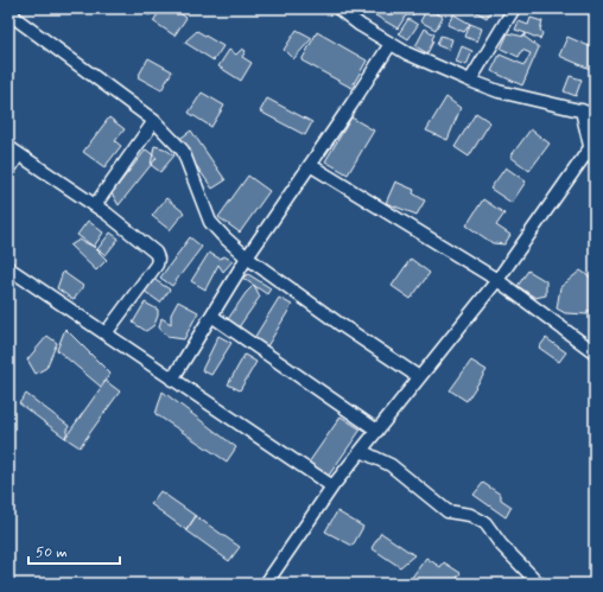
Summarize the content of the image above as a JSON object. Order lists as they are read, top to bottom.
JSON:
{
  "scale_bar": "50 m"
}
